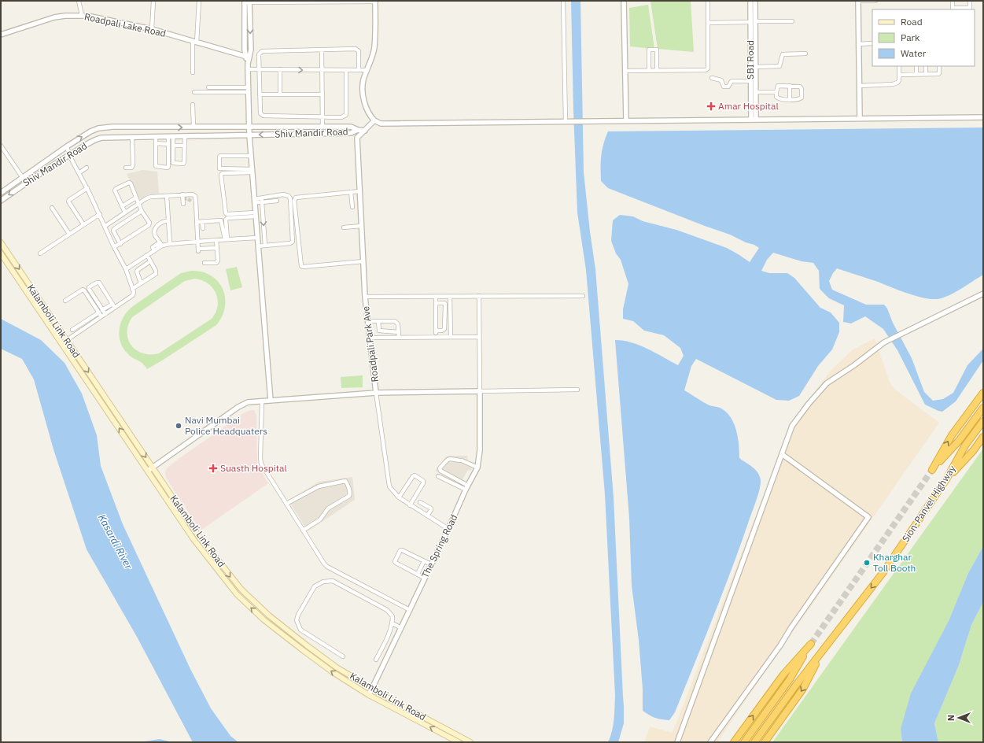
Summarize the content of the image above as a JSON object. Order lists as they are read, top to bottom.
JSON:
{
  "streets": {
    "highway": ["Sion-Panvel Highway"],
    "main road": ["Kalamboli Link Road"],
    "street": [
      "Roadpali Lake Road",
      "SBI Road",
      "Shiv Mandir Road",
      "Roadpali Park Ave",
      "The Spring Road"
    ]
  },
  "crossings": [
    ["Kalamboli Link Road", "The Spring Road"],
    ["Roadpali Park Ave", "The Spring Road"]
  ],
  "water": ["Kasardi River"],
  "places": {
    "health": ["Amar Hospital", "Suasth Hospital"],
    "other": ["Navi Mumbai Police Headquaters", "Kharghar Toll Booth"]
  },
  "legend": ["Road", "Park", "Water"],
  "north": "left"
}
